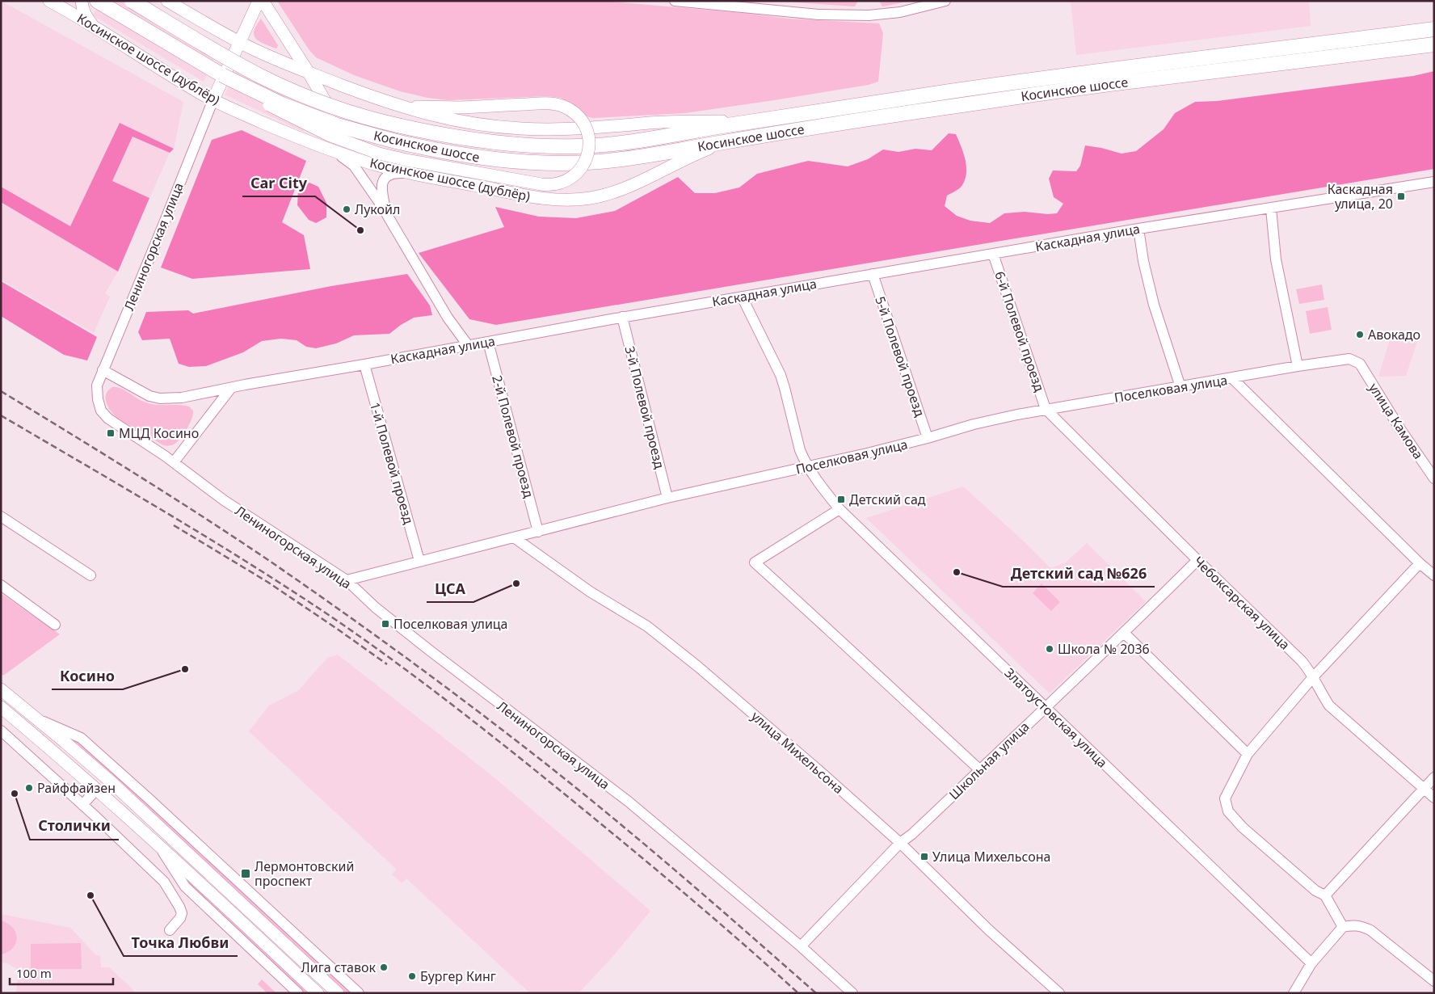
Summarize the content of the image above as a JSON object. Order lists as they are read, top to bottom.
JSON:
{
  "streets": {
    "highway": ["Косинское шоссе"],
    "main road": ["Косинское шоссе (дублёр)"],
    "street": [
      "Каскадная улица",
      "Лениногорская улица",
      "6-й Полевой проезд",
      "5-й Полевой проезд",
      "Поселковая улица",
      "3-й Полевой проезд",
      "улица Камова",
      "2-й Полевой проезд",
      "1-й Полевой проезд",
      "Чебоксарская улица",
      "Златоустовская улица",
      "улица Михельсона",
      "Школьная улица"
    ]
  },
  "crossings": [
    ["Косинское шоссе (дублёр)", "Косинское шоссе"],
    ["Косинское шоссе (дублёр)", "Лениногорская улица"],
    ["Каскадная улица", "Лениногорская улица"],
    ["Каскадная улица", "6-й Полевой проезд"],
    ["Каскадная улица", "5-й Полевой проезд"],
    ["Каскадная улица", "3-й Полевой проезд"],
    ["Каскадная улица", "2-й Полевой проезд"],
    ["Каскадная улица", "1-й Полевой проезд"],
    ["Каскадная улица", "Златоустовская улица"],
    ["Лениногорская улица", "Поселковая улица"],
    ["Лениногорская улица", "Школьная улица"],
    ["6-й Полевой проезд", "Поселковая улица"],
    ["6-й Полевой проезд", "Чебоксарская улица"],
    ["5-й Полевой проезд", "Поселковая улица"],
    ["Поселковая улица", "3-й Полевой проезд"],
    ["Поселковая улица", "улица Камова"],
    ["Поселковая улица", "2-й Полевой проезд"],
    ["Поселковая улица", "1-й Полевой проезд"],
    ["Поселковая улица", "Чебоксарская улица"],
    ["Поселковая улица", "Златоустовская улица"],
    ["Поселковая улица", "улица Михельсона"],
    ["Чебоксарская улица", "Школьная улица"],
    ["Златоустовская улица", "Школьная улица"],
    ["улица Михельсона", "Школьная улица"]
  ],
  "places": {
    "transit": [
      "Каскадная улица, 20",
      "МЦД Косино",
      "Детский сад",
      "Поселковая улица",
      "Улица Михельсона",
      "Лермонтовский проспект"
    ],
    "other": [
      "Лукойл",
      "Car City",
      "Авокадо",
      "Детский сад №626",
      "ЦСА",
      "Школа № 2036",
      "Косино",
      "Райффайзен",
      "Столички",
      "Точка Любви",
      "Лига ставок",
      "Бургер Кинг"
    ]
  },
  "scale_bar": "100 m"
}
